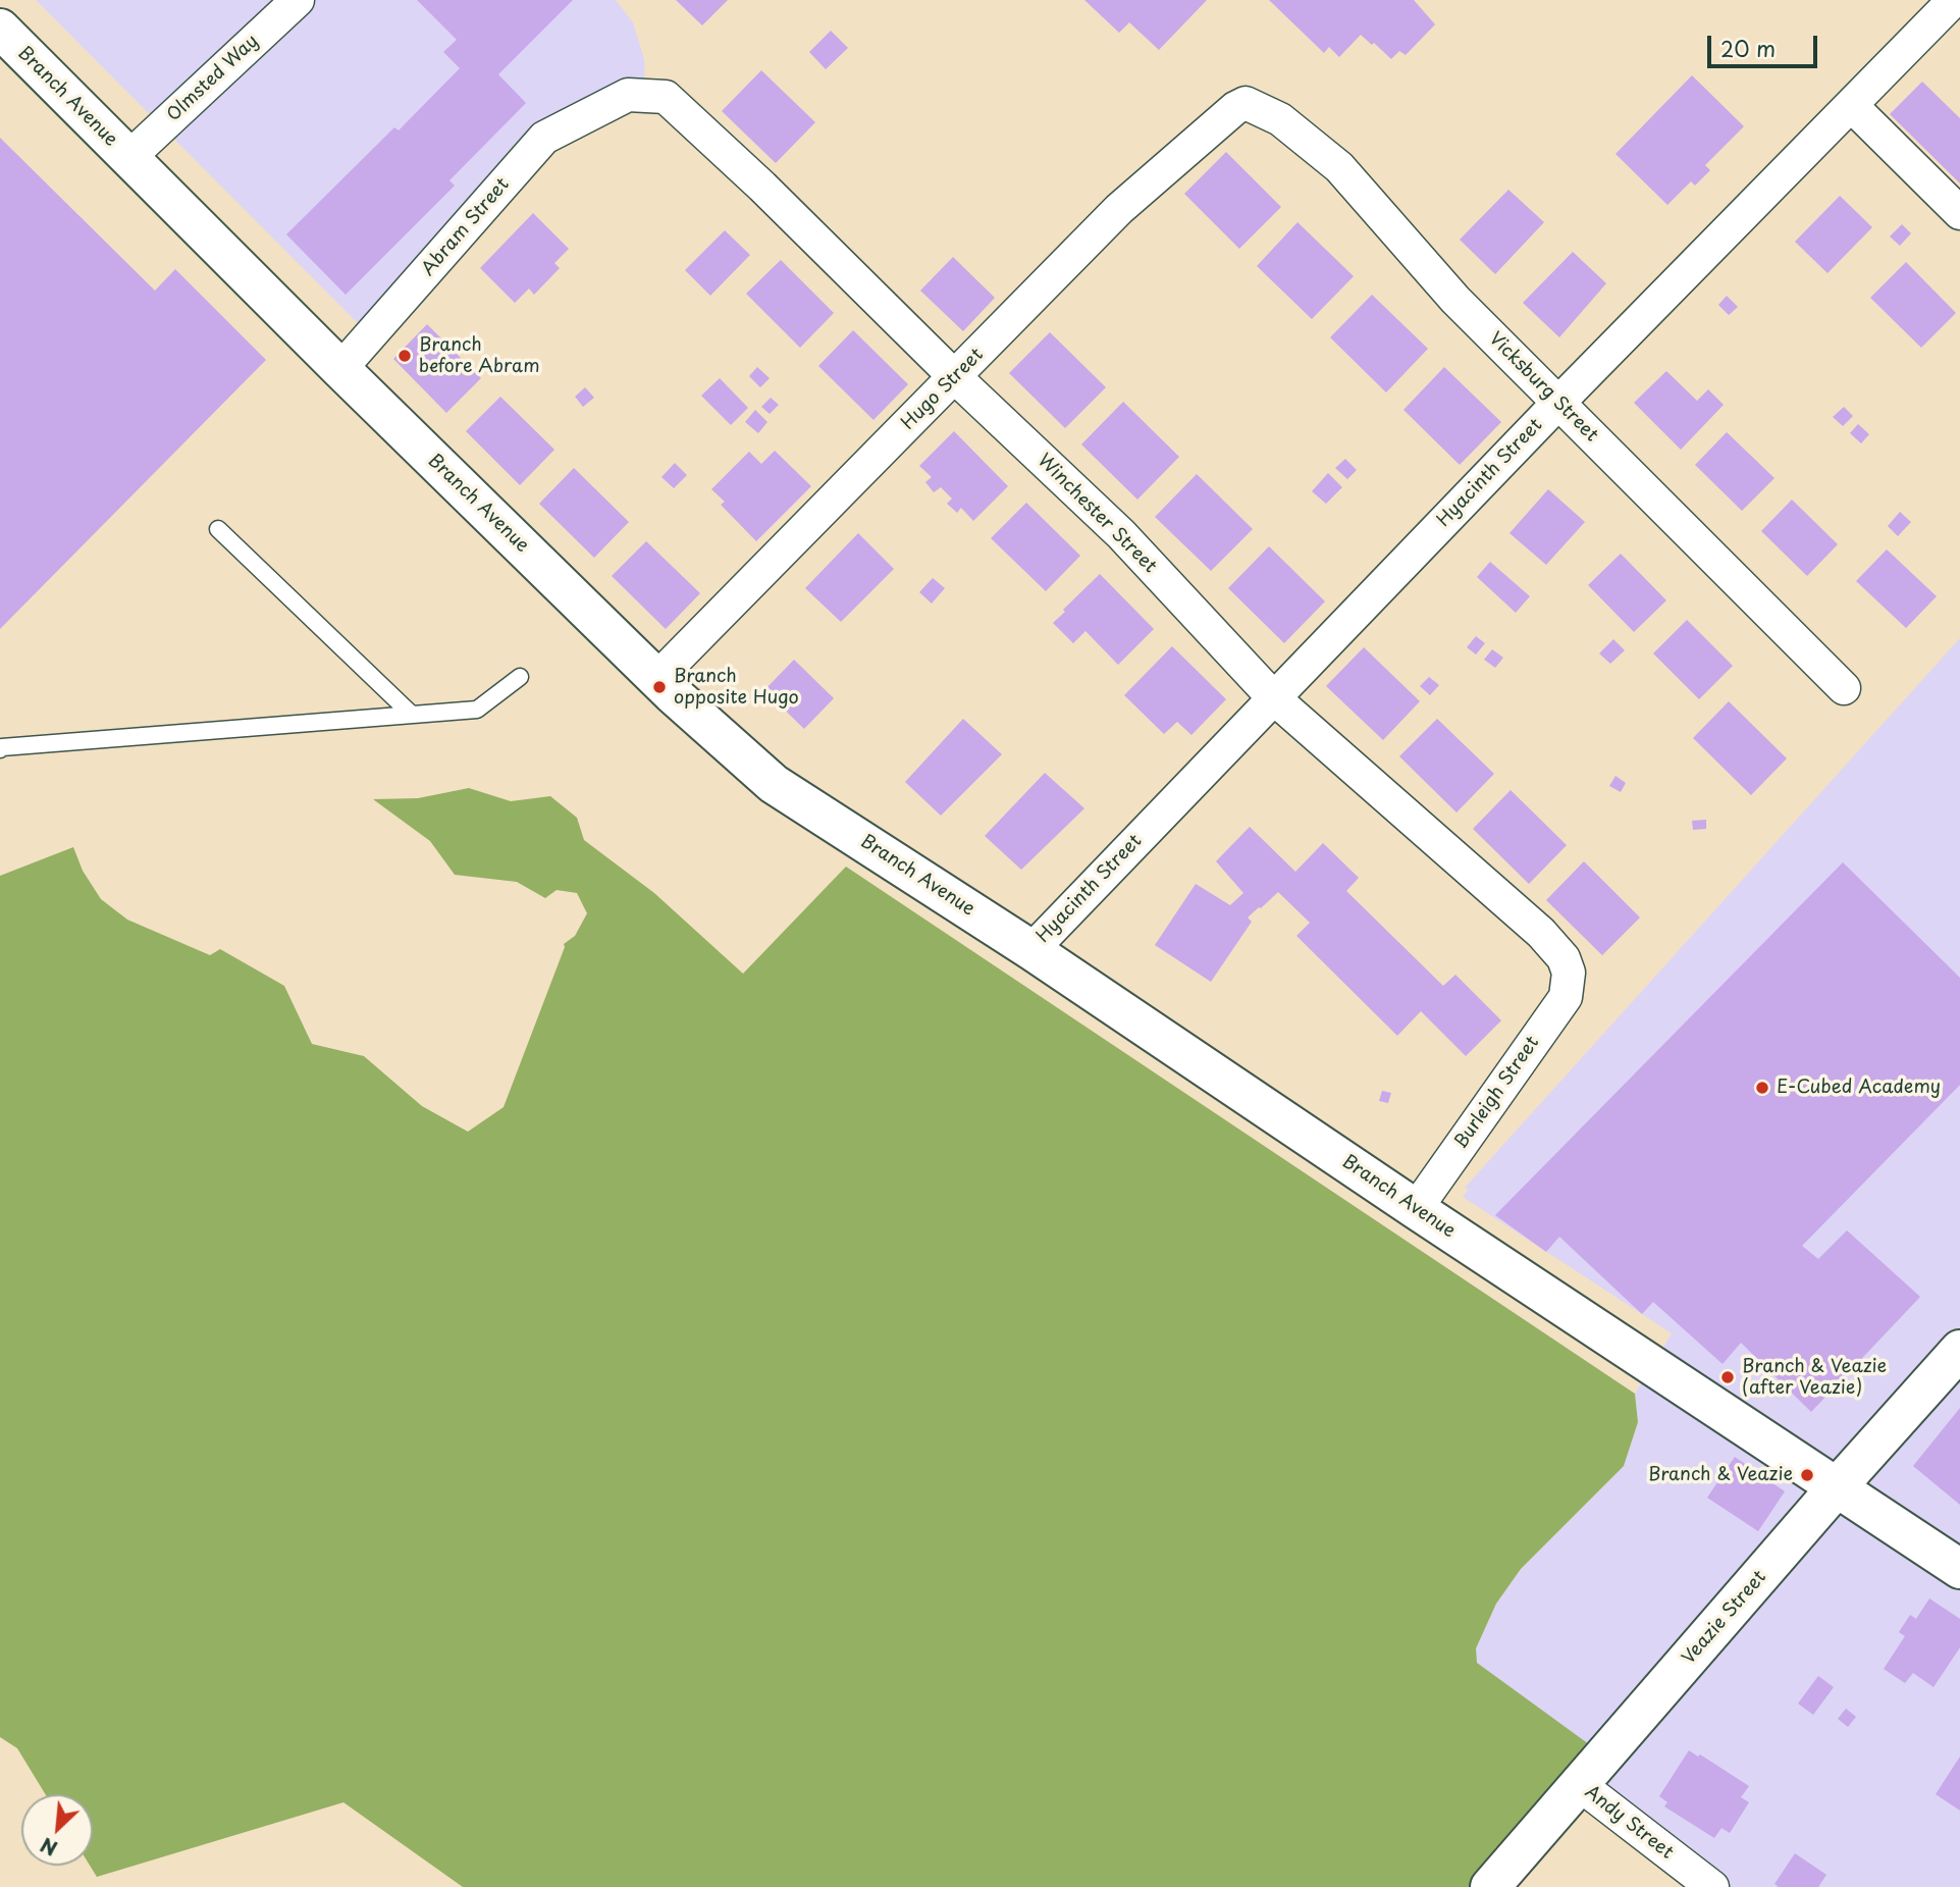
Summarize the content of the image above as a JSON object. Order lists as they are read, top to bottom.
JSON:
{
  "streets": {
    "main road": ["Branch Avenue", "Veazie Street"],
    "street": [
      "Olmsted Way",
      "Abram Street",
      "Vicksburg Street",
      "Hugo Street",
      "Hyacinth Street",
      "Winchester Street",
      "Burleigh Street",
      "Andy Street"
    ]
  },
  "crossings": [
    ["Olmsted Way", "Branch Avenue"],
    ["Branch Avenue", "Abram Street"],
    ["Branch Avenue", "Hugo Street"],
    ["Branch Avenue", "Hyacinth Street"],
    ["Branch Avenue", "Burleigh Street"],
    ["Branch Avenue", "Veazie Street"],
    ["Abram Street", "Winchester Street"],
    ["Vicksburg Street", "Hugo Street"],
    ["Vicksburg Street", "Hyacinth Street"],
    ["Hugo Street", "Winchester Street"],
    ["Hyacinth Street", "Winchester Street"],
    ["Winchester Street", "Burleigh Street"],
    ["Veazie Street", "Andy Street"]
  ],
  "places": [
    "Branch before Abram",
    "Branch opposite Hugo",
    "E-Cubed Academy",
    "Branch & Veazie (after Veazie)",
    "Branch & Veazie"
  ],
  "scale_bar": "20 m",
  "north": "bottom left"
}
